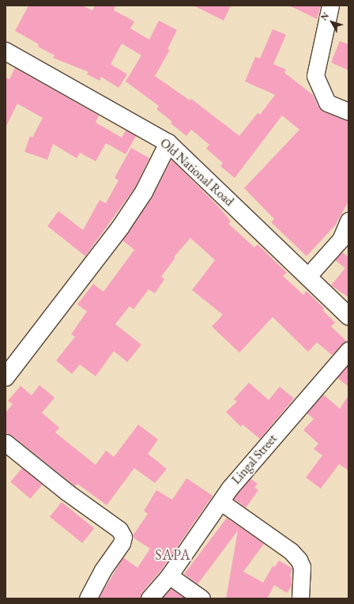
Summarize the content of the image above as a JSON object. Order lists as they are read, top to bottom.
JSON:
{
  "streets": {
    "main road": ["Old National Road"],
    "street": ["Lingal Street"]
  },
  "districts": ["SAPA"],
  "north": "top left"
}
